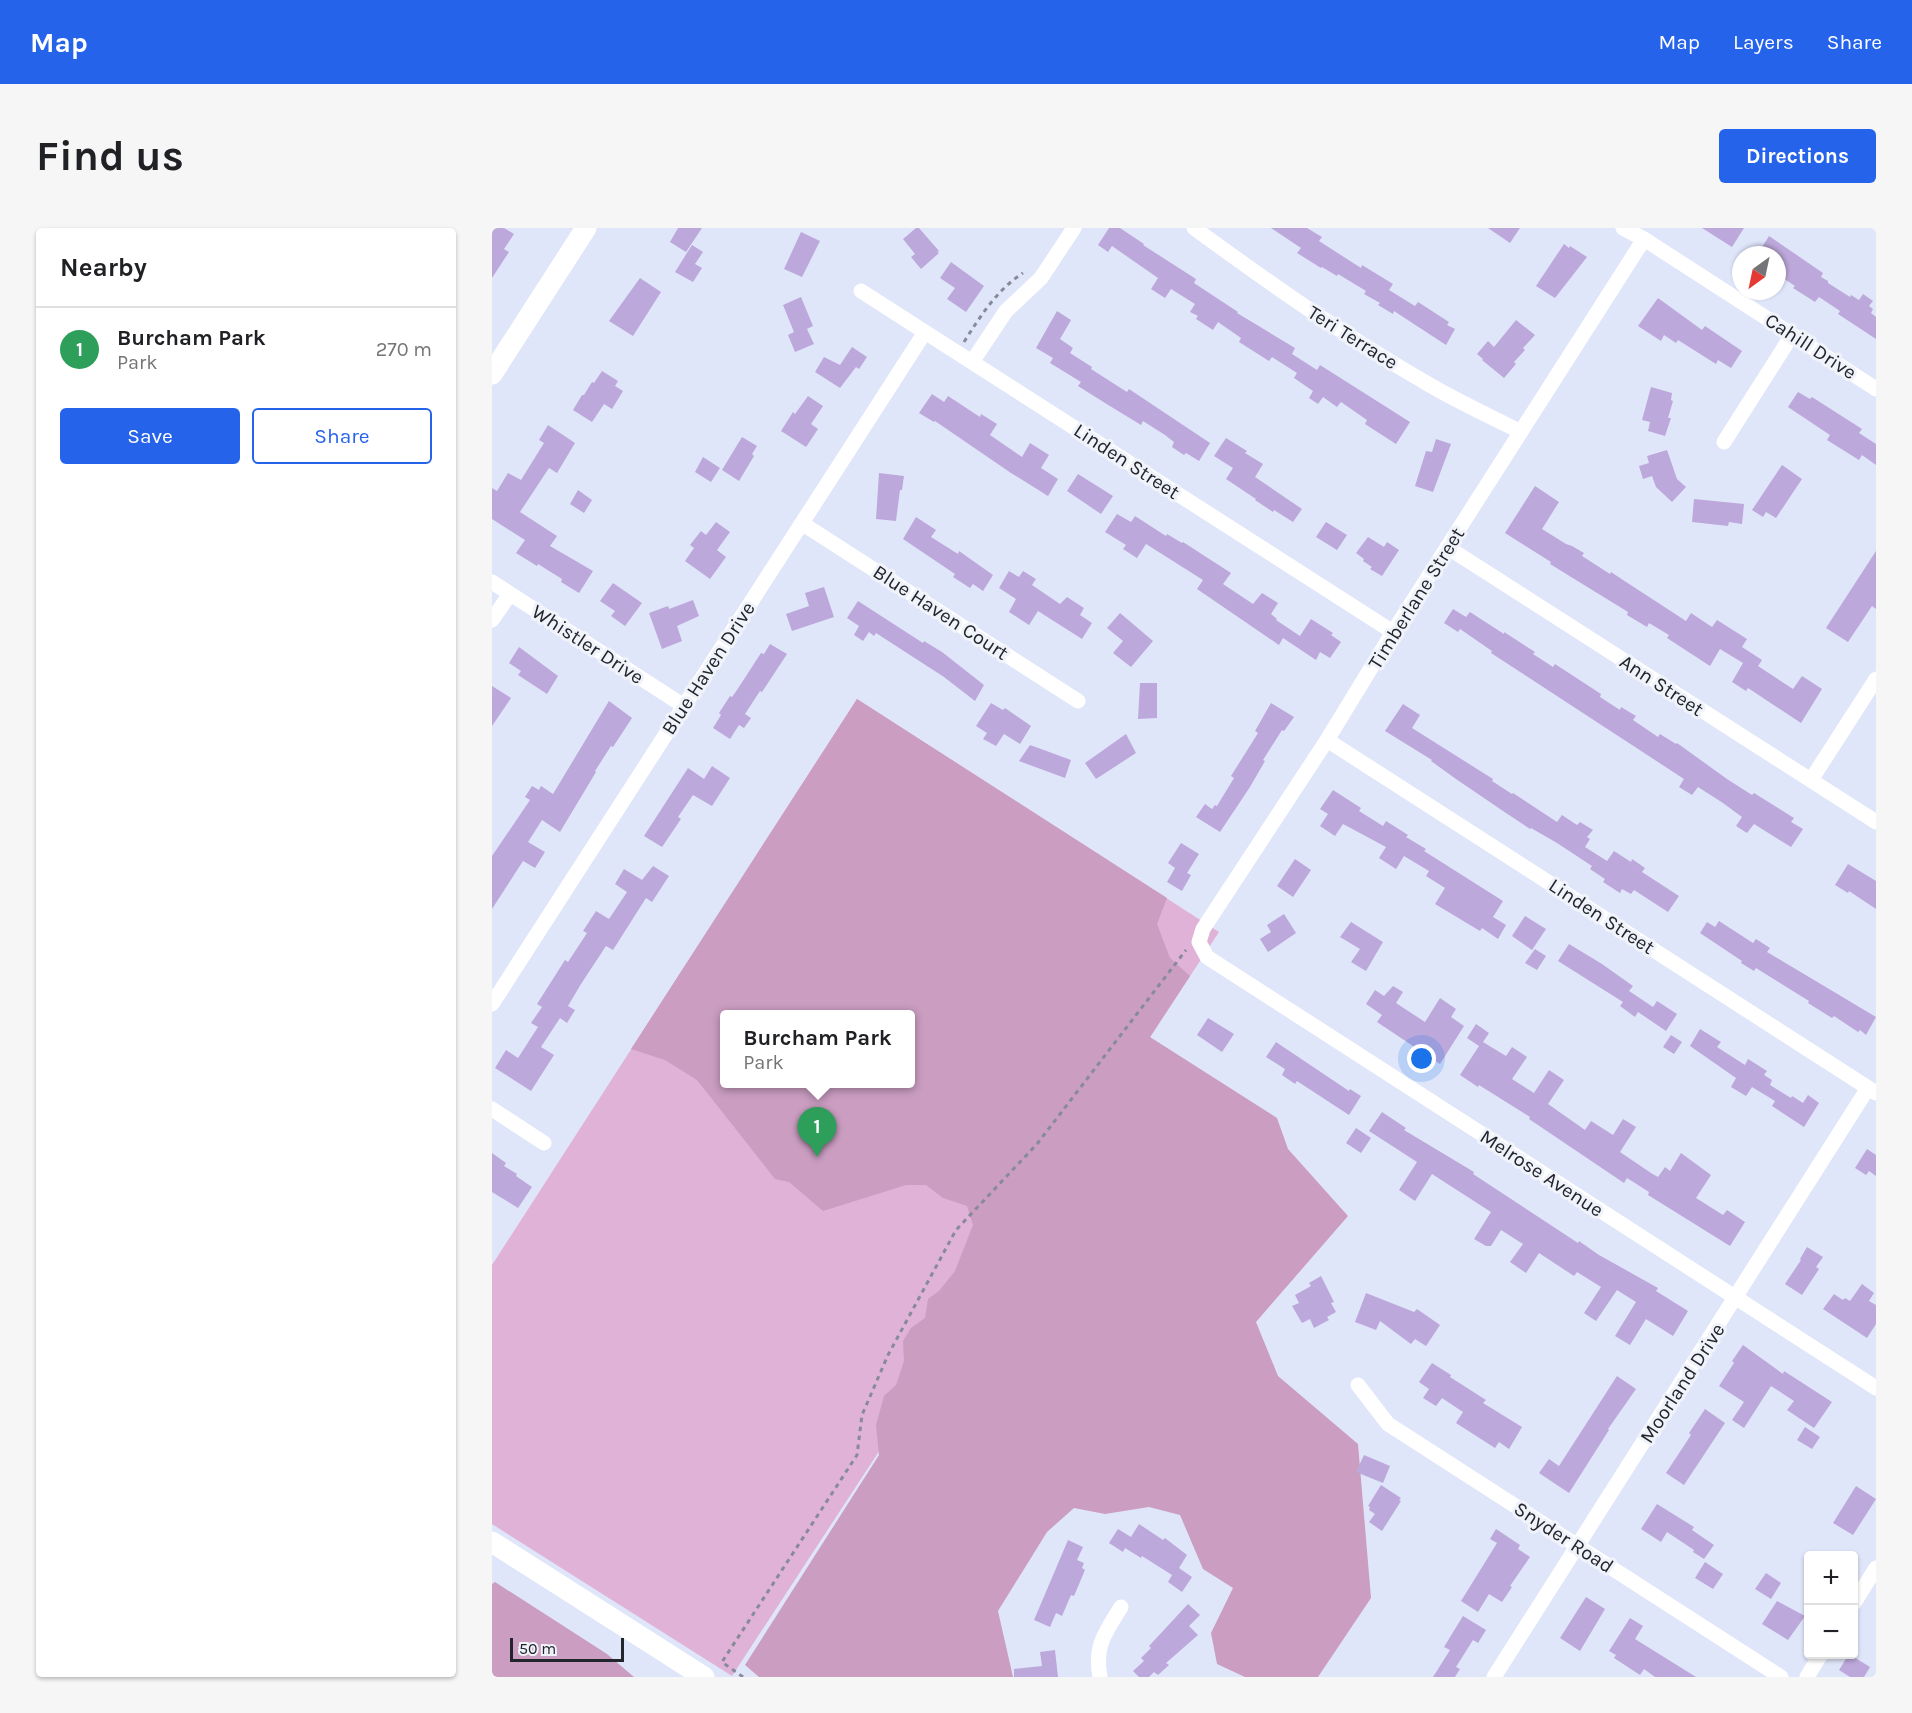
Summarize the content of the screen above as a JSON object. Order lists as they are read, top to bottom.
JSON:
{
  "streets": {
    "street": [
      "Teri Terrace",
      "Cahill Drive",
      "Linden Street",
      "Timberlane Street",
      "Blue Haven Court",
      "Whistler Drive",
      "Blue Haven Drive",
      "Ann Street",
      "Melrose Avenue",
      "Moorland Drive",
      "Snyder Road"
    ]
  },
  "crossings": [
    ["Teri Terrace", "Timberlane Street"],
    ["Cahill Drive", "Timberlane Street"],
    ["Linden Street", "Timberlane Street"],
    ["Linden Street", "Blue Haven Drive"],
    ["Linden Street", "Moorland Drive"],
    ["Timberlane Street", "Ann Street"],
    ["Timberlane Street", "Melrose Avenue"],
    ["Blue Haven Court", "Blue Haven Drive"],
    ["Whistler Drive", "Blue Haven Drive"],
    ["Melrose Avenue", "Moorland Drive"],
    ["Moorland Drive", "Snyder Road"]
  ],
  "scale_bar": "50 m",
  "north": "bottom left",
  "page": {
    "header": "Map",
    "nav": ["Map", "Layers", "Share"],
    "buttons": [
      "Directions",
      ["Save", "Share"]
    ],
    "title": "Find us",
    "heading": "Nearby",
    "list": [
      {
        "mark": "1",
        "name": "Burcham Park",
        "note": "Park",
        "value": "270 m"
      }
    ],
    "popup": ["Burcham Park", "Park"],
    "pins": "1",
    "map_buttons": ["+", "−"],
    "scale": "50 m"
  }
}
